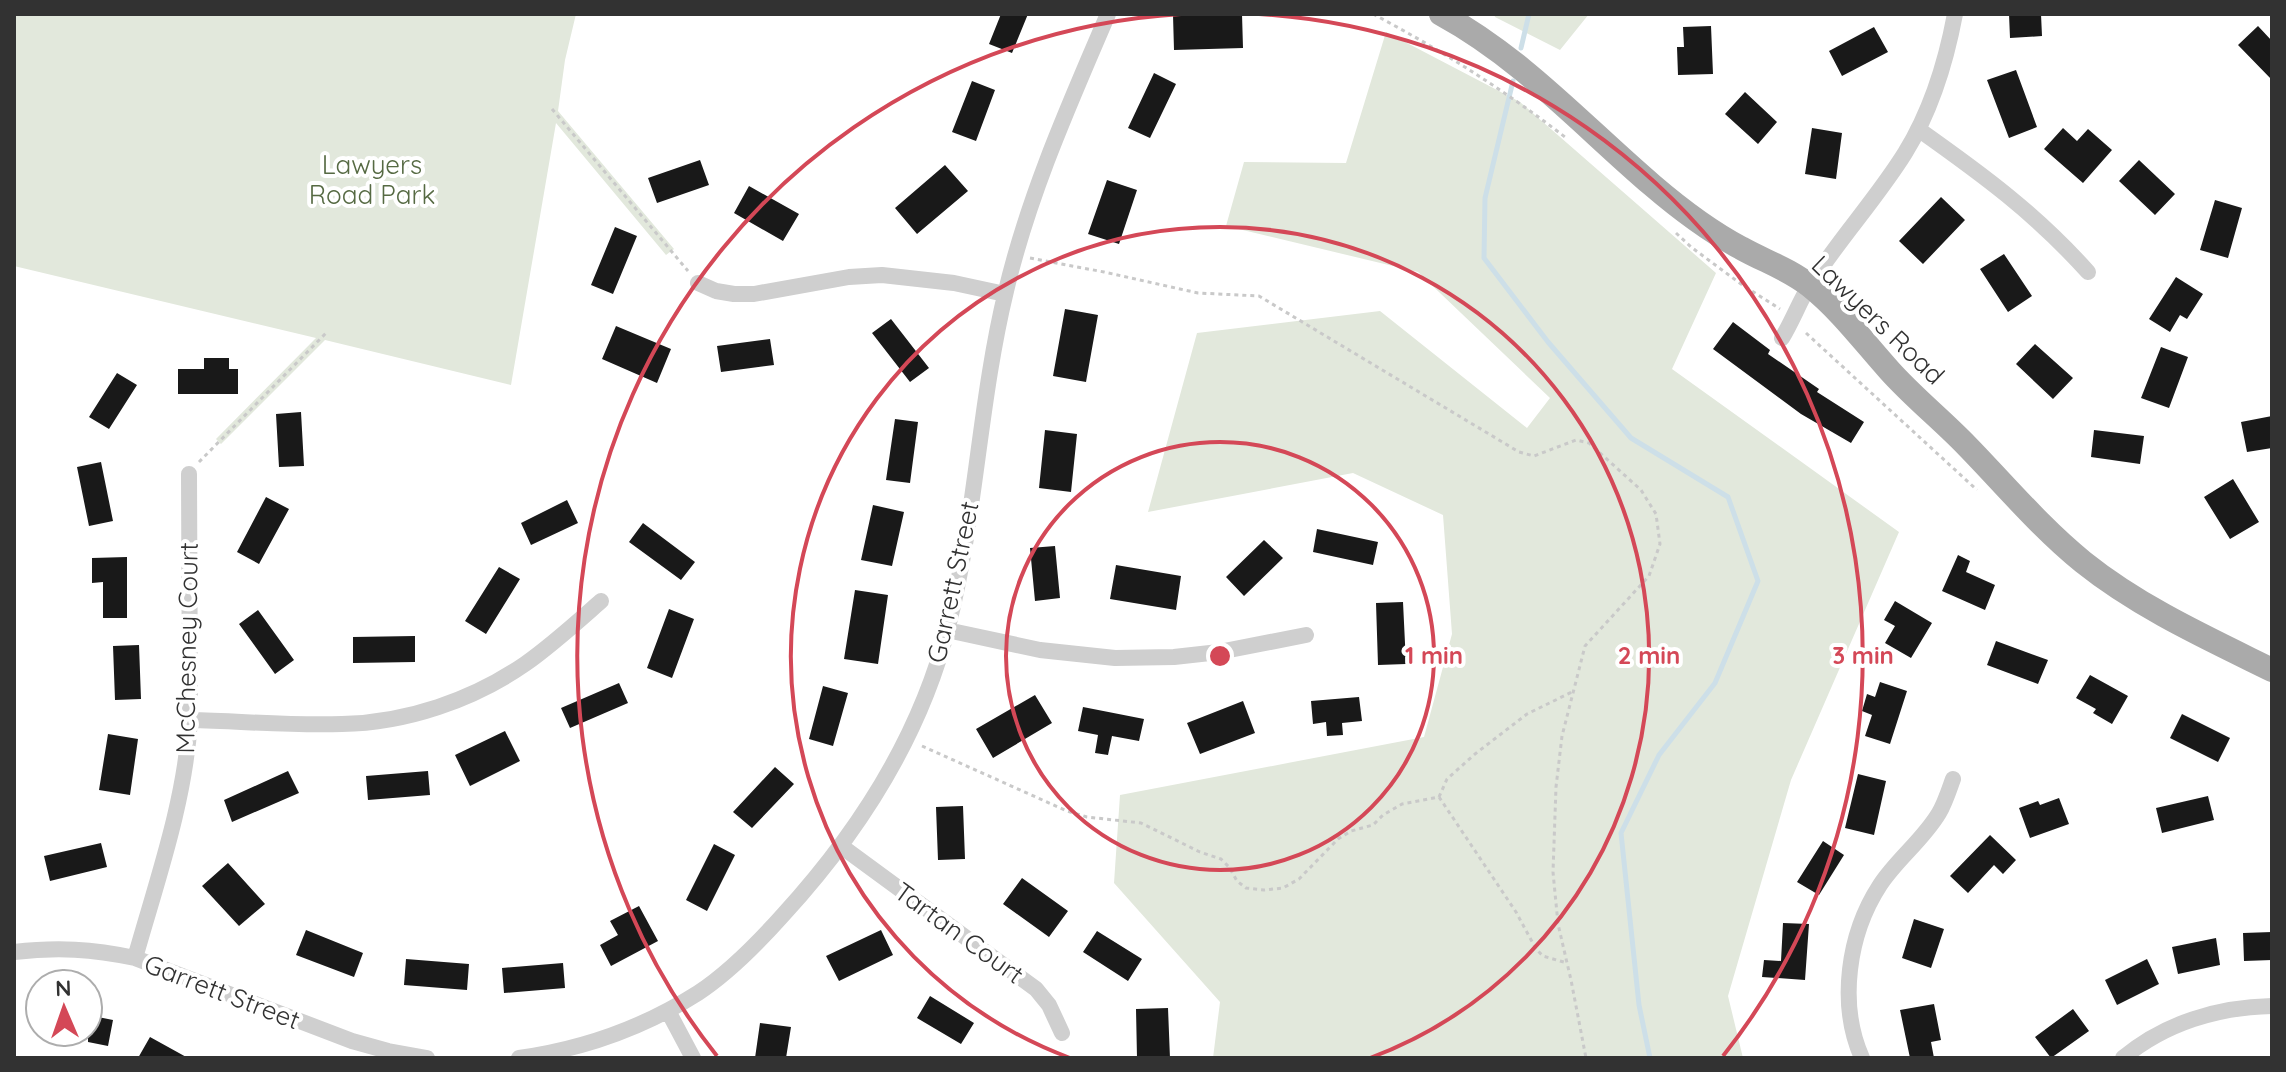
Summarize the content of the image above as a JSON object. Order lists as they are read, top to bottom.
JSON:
{
  "streets": {
    "main road": ["Lawyers Road"],
    "street": ["Garrett Street", "McChesney Court", "Tartan Court"]
  },
  "crossings": [
    ["Garrett Street", "McChesney Court"],
    ["Garrett Street", "Tartan Court"]
  ],
  "parks": ["Lawyers Road Park"],
  "north": "top",
  "rings": ["1 min", "2 min", "3 min"]
}
